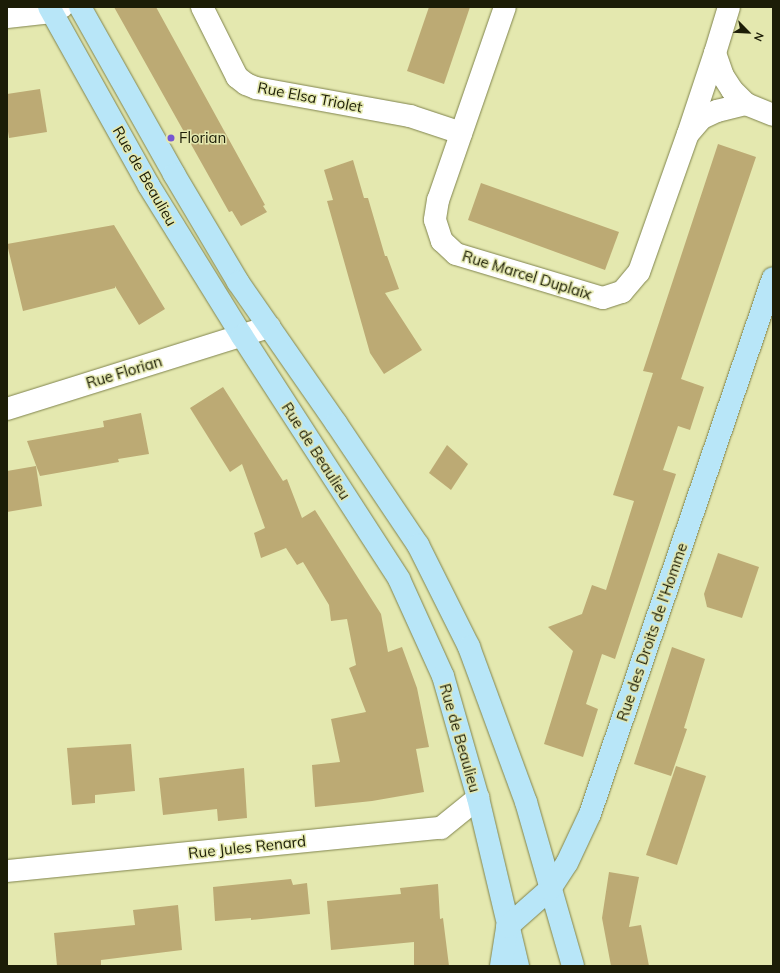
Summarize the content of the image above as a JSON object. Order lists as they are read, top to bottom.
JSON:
{
  "streets": {
    "main road": ["Rue de Beaulieu", "Rue des Droits de l'Homme"],
    "street": [
      "Rue Elsa Triolet",
      "Rue Marcel Duplaix",
      "Rue Florian",
      "Rue Jules Renard"
    ]
  },
  "crossings": [
    ["Rue Elsa Triolet", "Rue Marcel Duplaix"],
    ["Rue de Beaulieu", "Rue Florian"],
    ["Rue de Beaulieu", "Rue des Droits de l'Homme"],
    ["Rue de Beaulieu", "Rue Jules Renard"]
  ],
  "places": ["Florian"],
  "north": "bottom right"
}
